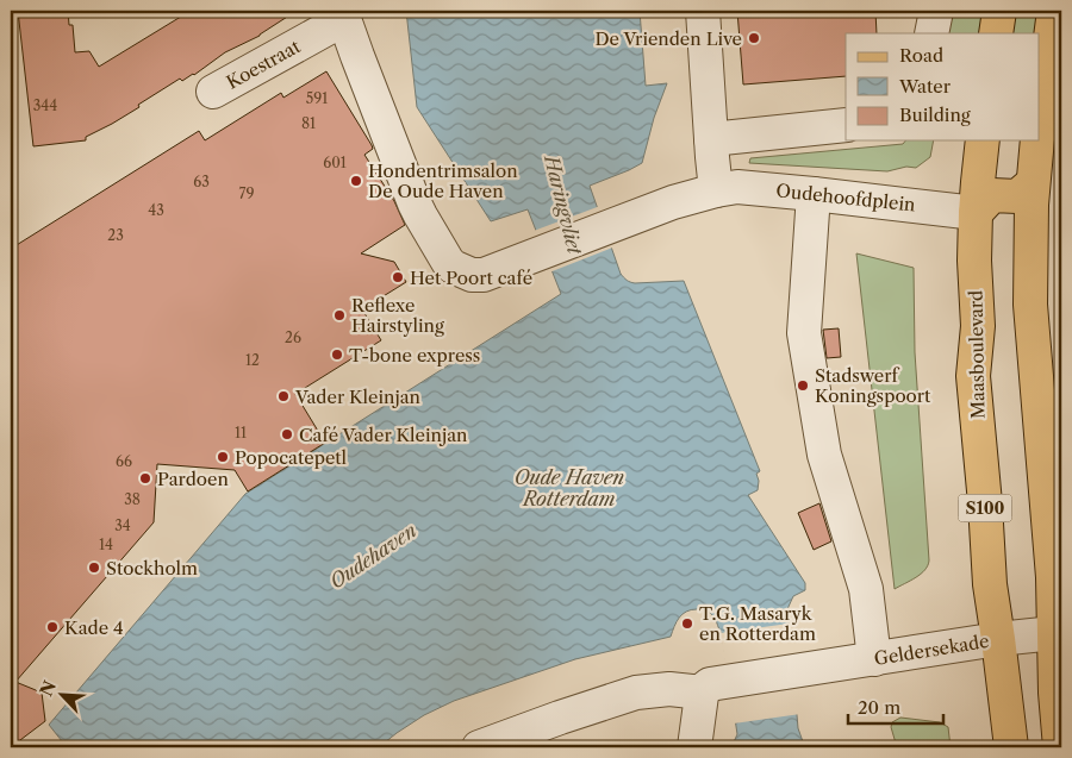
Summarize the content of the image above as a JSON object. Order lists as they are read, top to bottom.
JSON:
{
  "streets": {
    "main road": ["Maasboulevard", "S100"],
    "street": ["Koestraat", "Oudehoofdplein", "Geldersekade"]
  },
  "crossings": [
    ["Oudehoofdplein", "Maasboulevard"],
    ["Maasboulevard", "Geldersekade"]
  ],
  "water": ["Haringvliet", "Oude Haven Rotterdam", "Oudehaven"],
  "places": [
    "De Vrienden Live",
    "Hondentrimsalon De Oude Haven",
    "Het Poort café",
    "Reflexe Hairstyling",
    "T-bone express",
    "Stadswerf Koningspoort",
    "Vader Kleinjan",
    "Café Vader Kleinjan",
    "Popocatepetl",
    "Pardoen",
    "Stockholm",
    "T.G. Masaryk en Rotterdam",
    "Kade 4"
  ],
  "house_numbers": [
    "591",
    "344",
    "81",
    "601",
    "63",
    "79",
    "43",
    "23",
    "26",
    "12",
    "11",
    "66",
    "38",
    "34",
    "14"
  ],
  "legend": ["Road", "Water", "Building"],
  "scale_bar": "20 m",
  "north": "top left"
}
